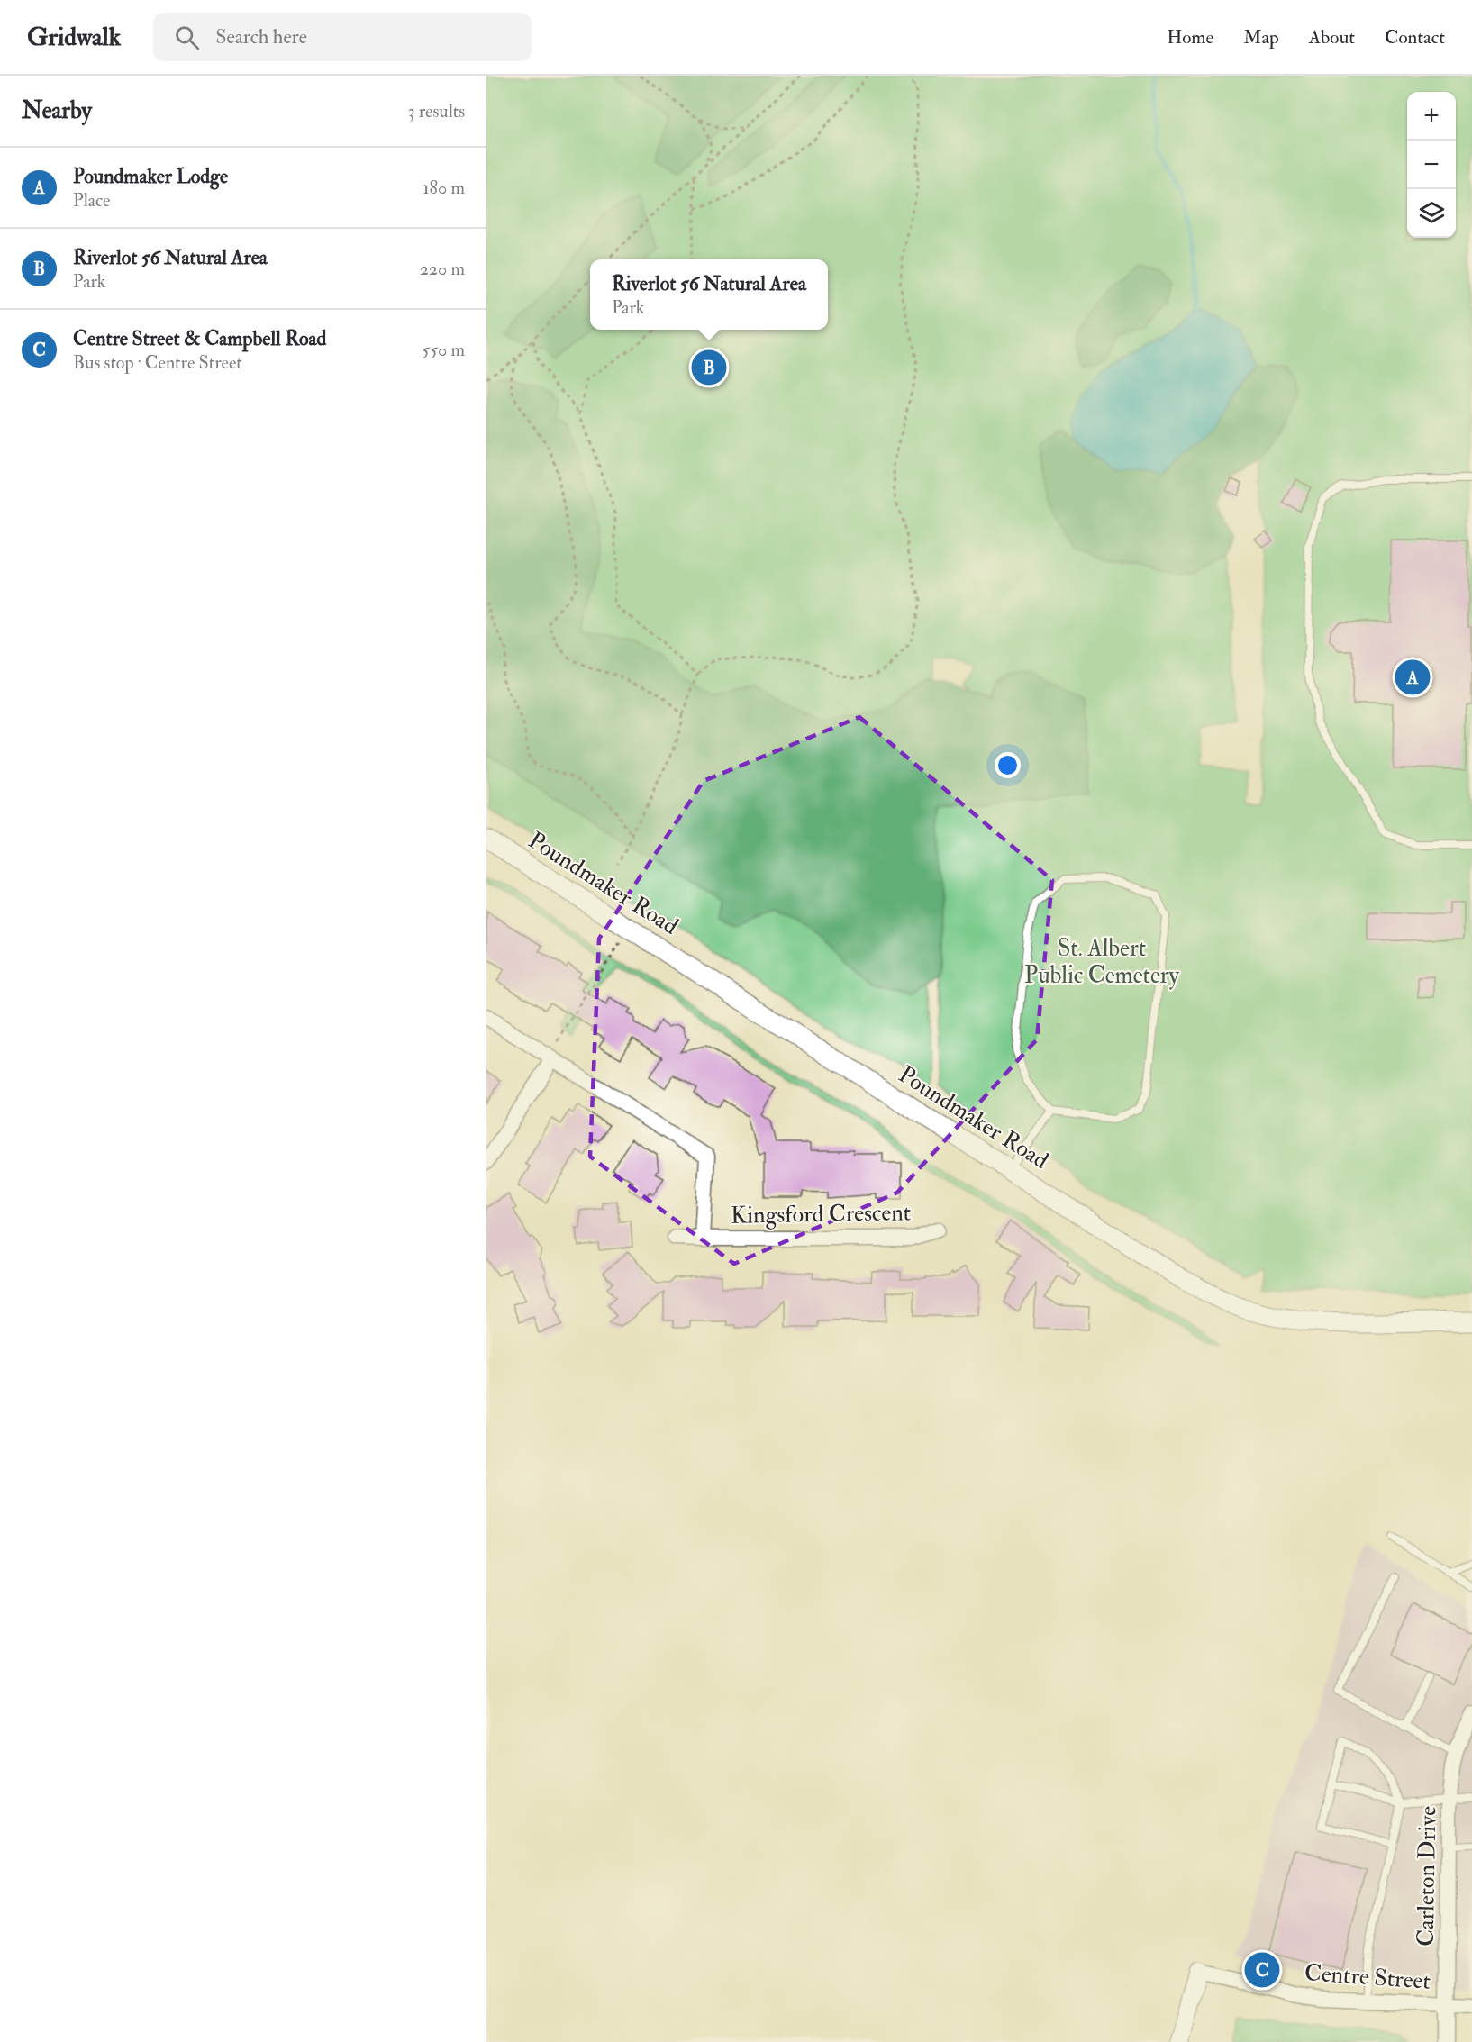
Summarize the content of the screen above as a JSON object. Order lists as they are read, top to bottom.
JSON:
{
  "streets": {
    "street": [
      "Poundmaker Road",
      "Kingsford Crescent",
      "Carleton Drive",
      "Centre Street"
    ]
  },
  "crossings": [
    ["Carleton Drive", "Centre Street"]
  ],
  "parks": ["St. Albert Public Cemetery"],
  "page": {
    "header": "Gridwalk",
    "search": "Search here",
    "nav": [
      "Home",
      "Map",
      "About",
      "Contact"
    ],
    "heading": ["Nearby", "3 results"],
    "map_buttons": ["+", "−"],
    "list": [
      {
        "mark": "A",
        "name": "Poundmaker Lodge",
        "note": "Place",
        "value": "180 m"
      },
      {
        "mark": "B",
        "name": "Riverlot 56 Natural Area",
        "note": "Park",
        "value": "220 m"
      },
      {
        "mark": "C",
        "name": "Centre Street & Campbell Road",
        "note": "Bus stop · Centre Street",
        "value": "550 m"
      }
    ],
    "popup": ["Riverlot 56 Natural Area", "Park"],
    "pins": ["B", "A", "C"]
  }
}
